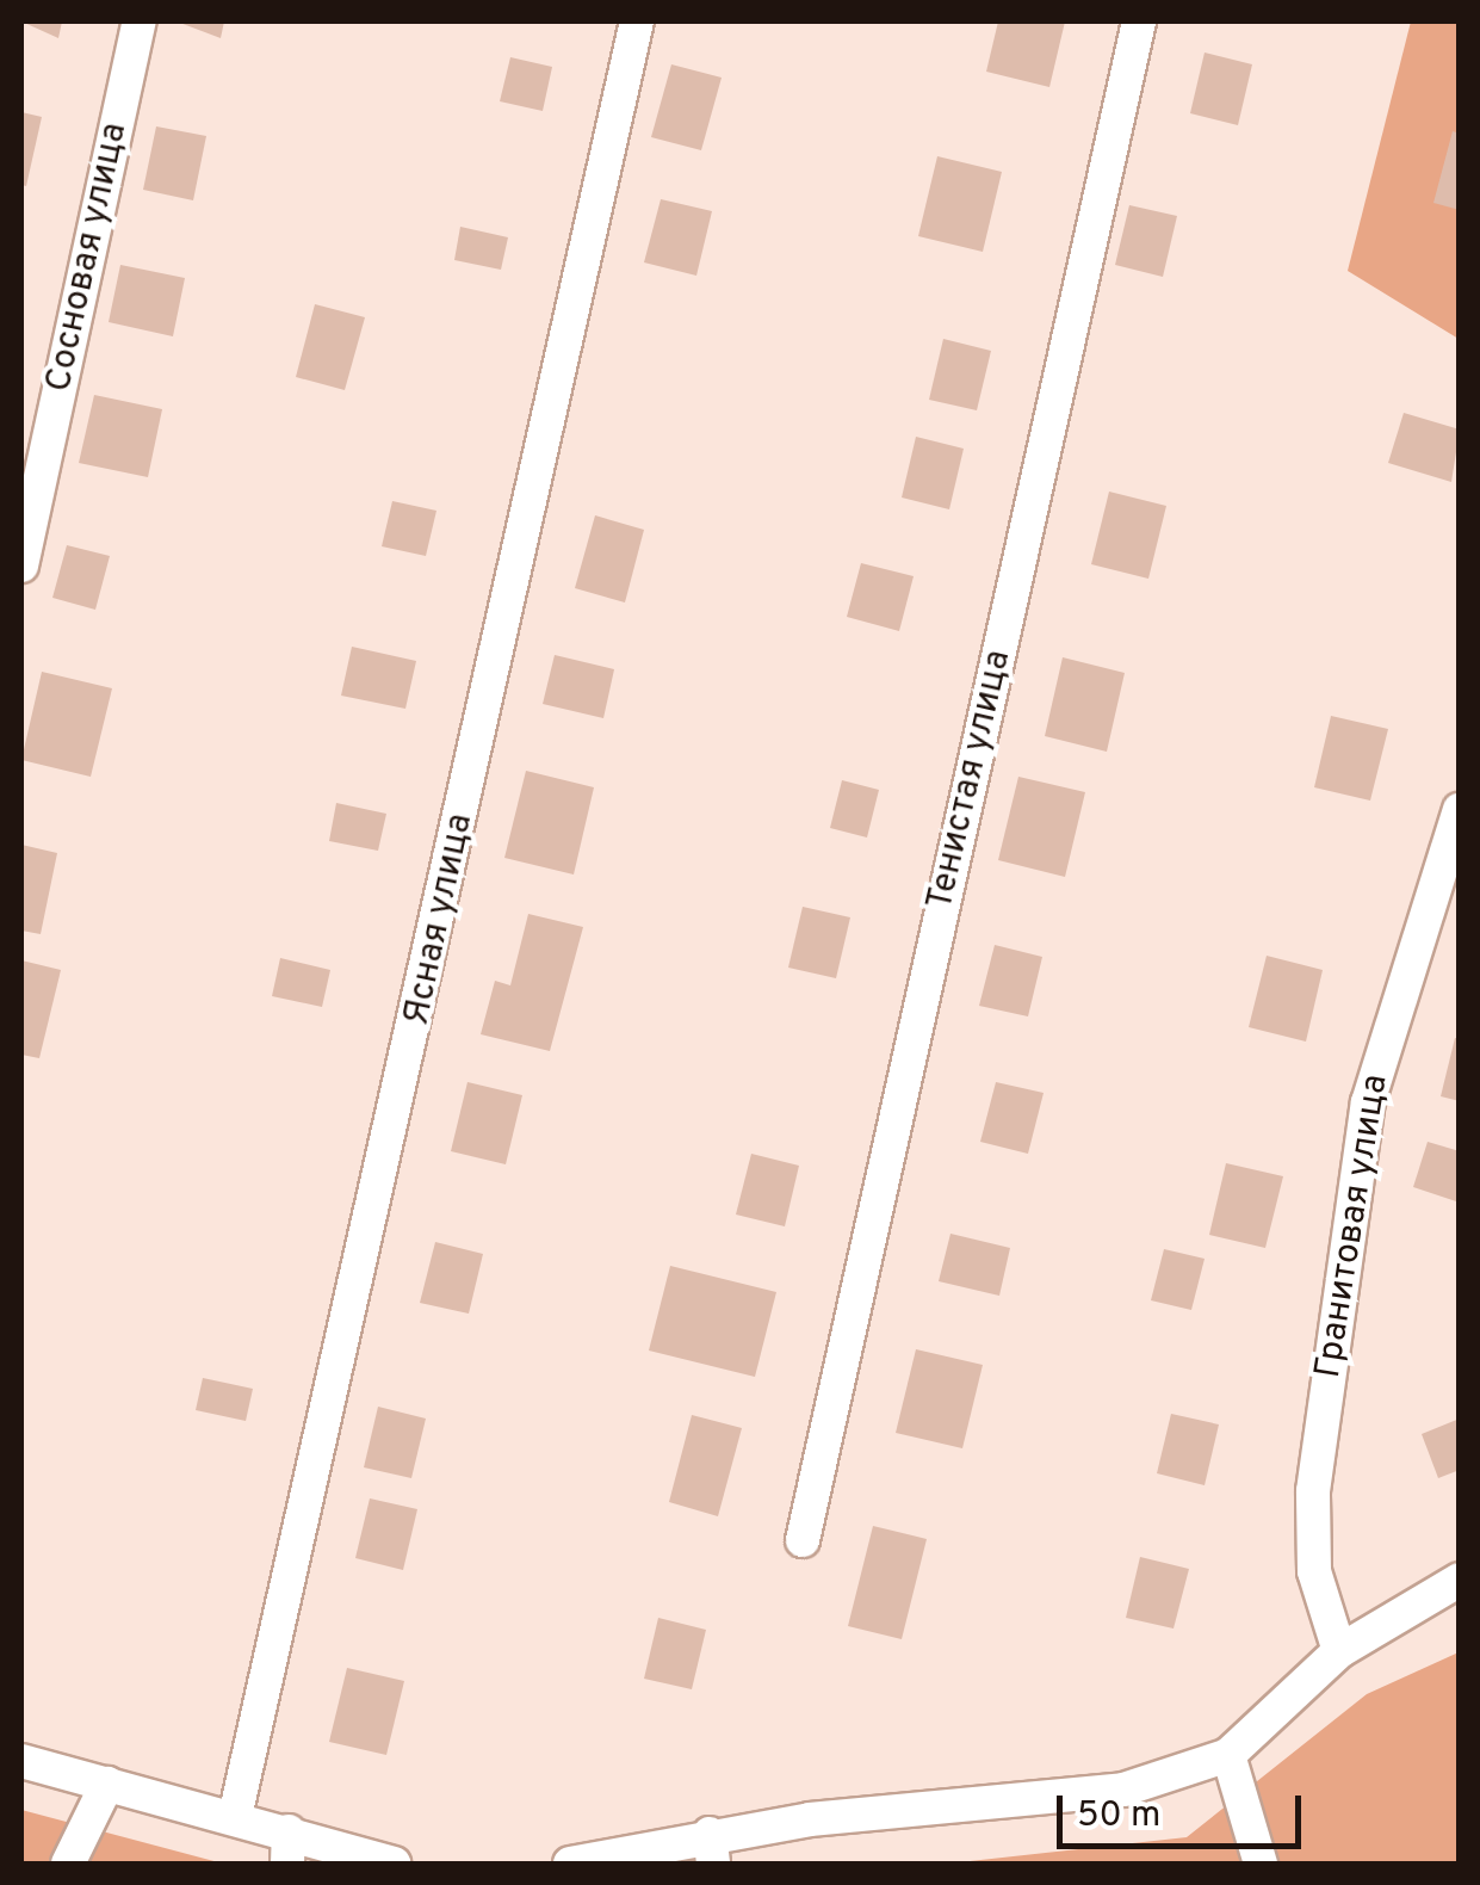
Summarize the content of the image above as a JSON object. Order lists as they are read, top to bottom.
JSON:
{
  "streets": {
    "street": [
      "Сосновая улица",
      "Тенистая улица",
      "Ясная улица",
      "Гранитовая улица"
    ]
  },
  "scale_bar": "50 m"
}
